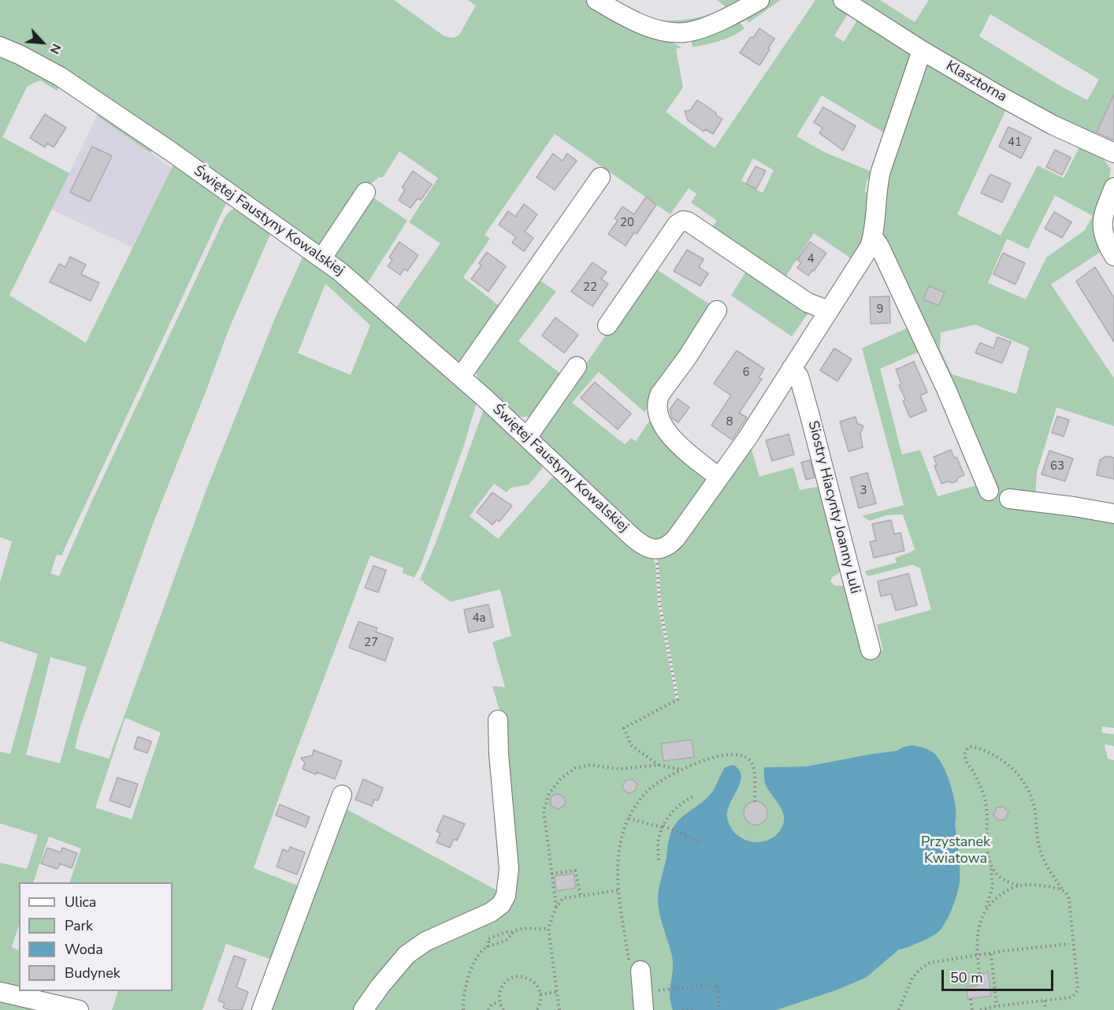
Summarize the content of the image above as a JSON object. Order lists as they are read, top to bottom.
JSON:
{
  "streets": {
    "street": ["Klasztorna", "Świętej Faustyny Kowalskiej", "Siostry Hiacynty Joanny Luli"]
  },
  "parks": ["Przystanek Kwiatowa"],
  "house_numbers": [
    "41",
    "20",
    "4",
    "22",
    "9",
    "6",
    "8",
    "63",
    "3",
    "4a",
    "27"
  ],
  "legend": [
    "Ulica",
    "Park",
    "Woda",
    "Budynek"
  ],
  "scale_bar": "50 m",
  "north": "bottom right"
}
